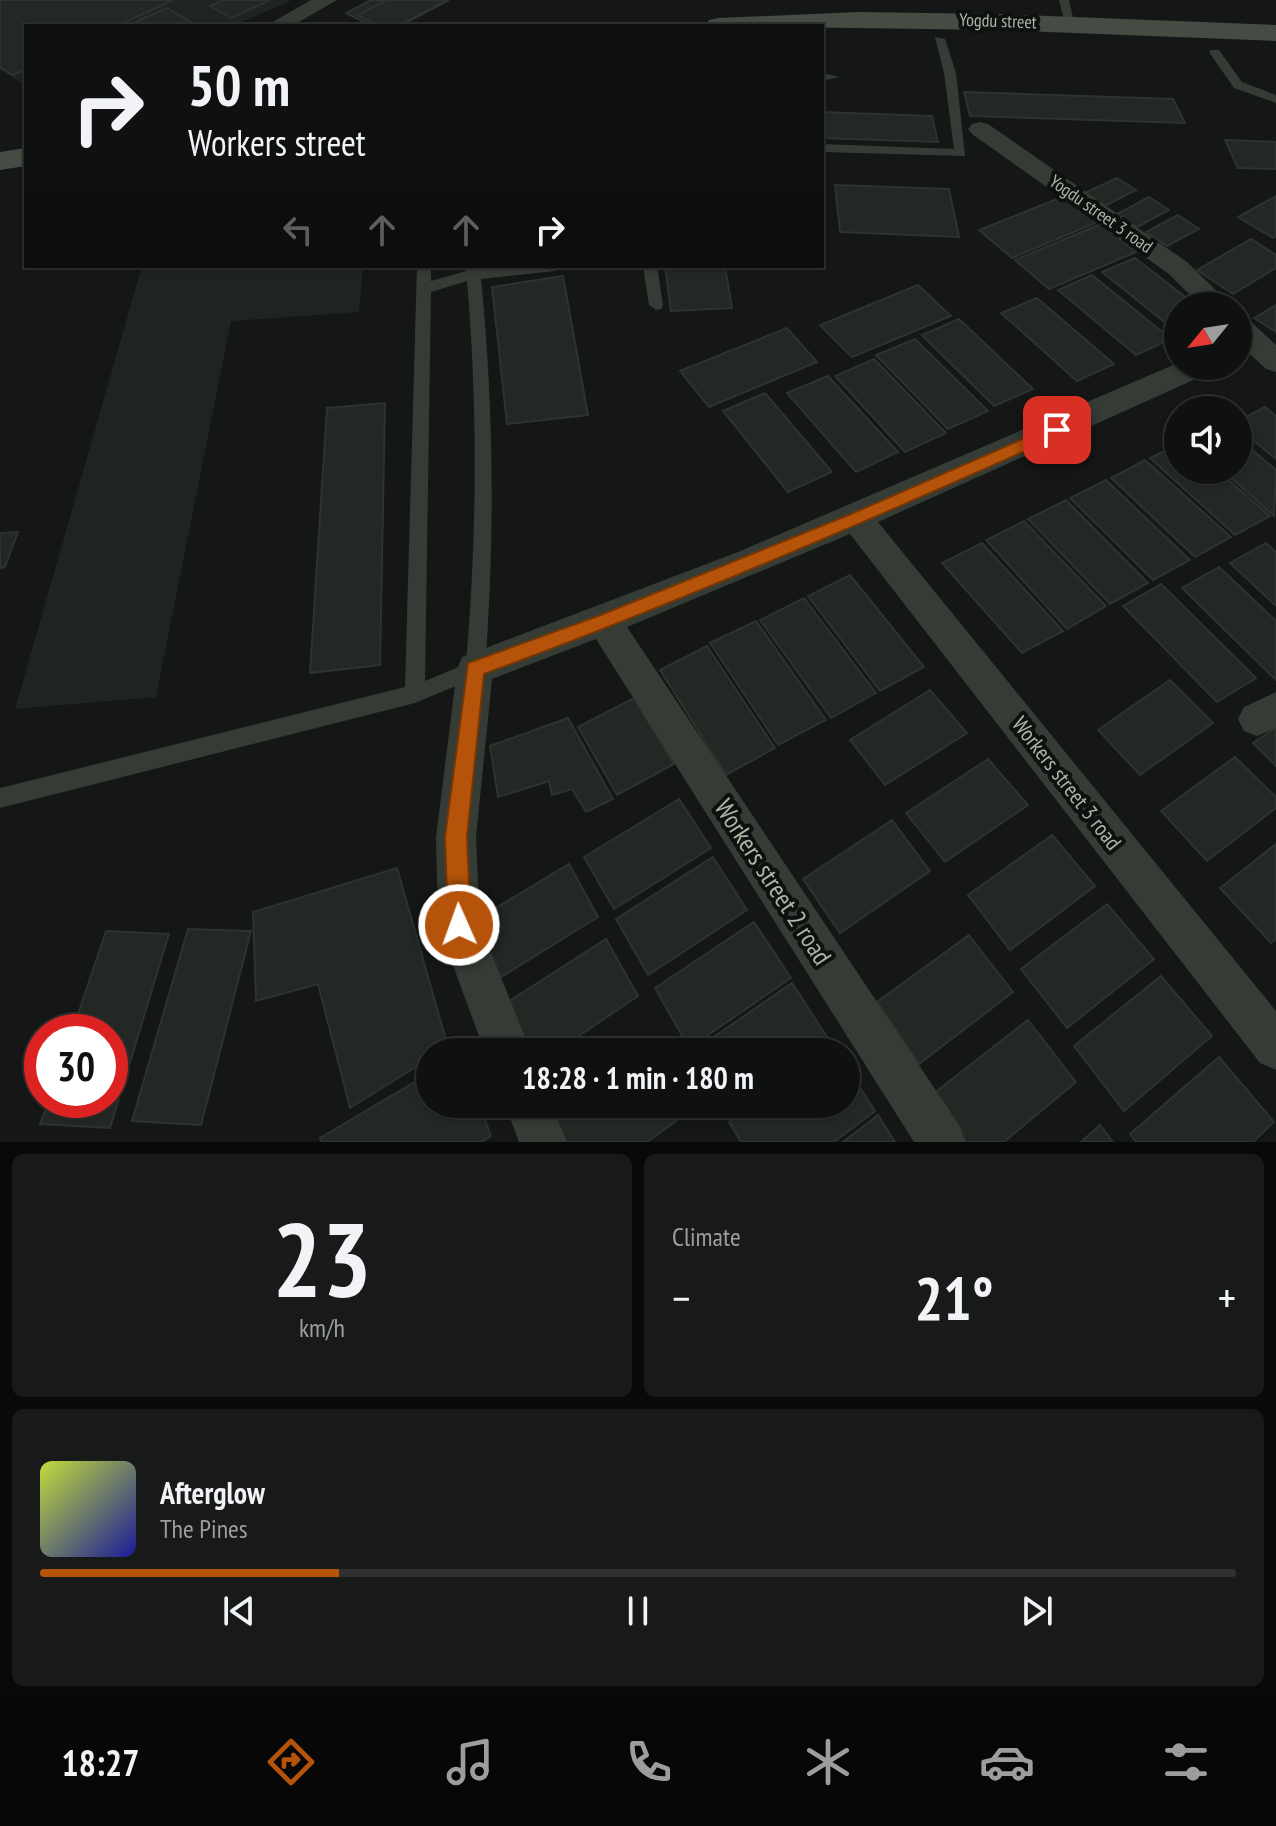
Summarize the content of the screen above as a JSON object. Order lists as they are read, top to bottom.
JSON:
{
  "streets": {
    "main road": ["Yogdu street"],
    "street": ["Yogdu street 3 road", "Workers street 3 road", "Workers street 2 road"]
  },
  "north": "bottom left",
  "page": {
    "turn": ["50 m", "Workers street"],
    "limit": "30",
    "trip": "18:28 · 1 min · 180 m",
    "tile": [
      ["23", "km/h"],
      "Climate"
    ],
    "heat": ["−", "21°", "+"],
    "song": ["Afterglow", "The Pines"],
    "tabs": "18:27"
  }
}
